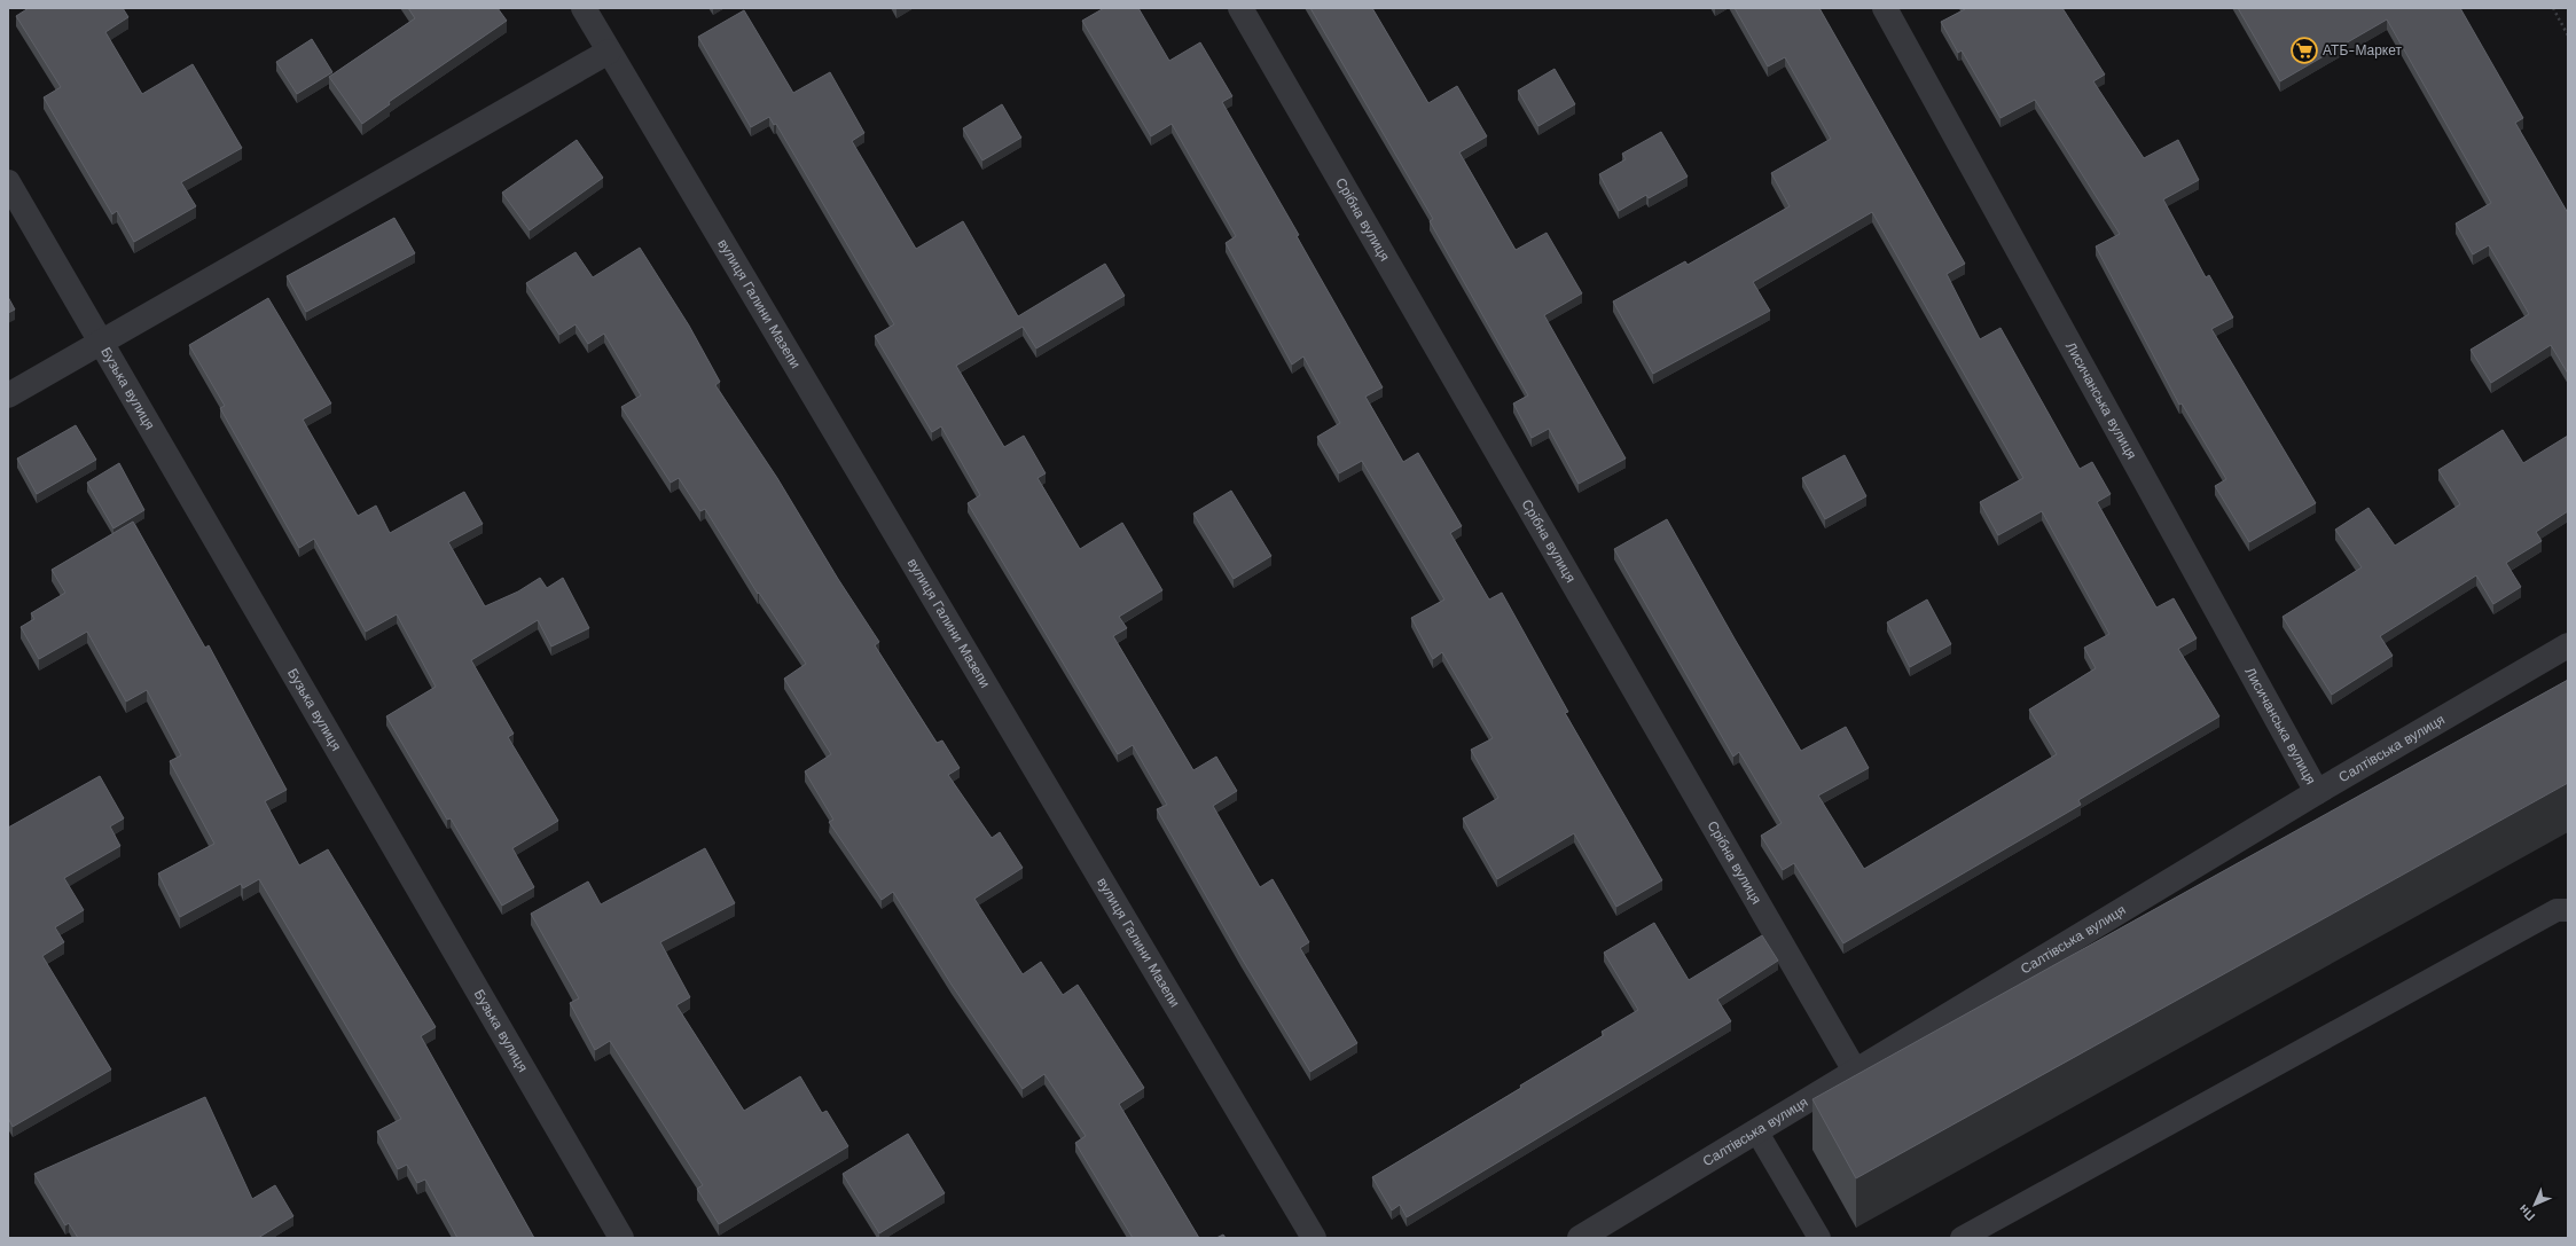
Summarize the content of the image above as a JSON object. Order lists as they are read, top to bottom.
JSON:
{
  "streets": {
    "street": [
      "Срібна вулиця",
      "вулиця Галини Мазепи",
      "Бузька вулиця",
      "Лисичанська вулиця",
      "Салтівська вулиця"
    ]
  },
  "crossings": [
    ["Срібна вулиця", "Салтівська вулиця"],
    ["Лисичанська вулиця", "Салтівська вулиця"]
  ],
  "places": {
    "supermarket": ["АТБ-Маркет"]
  },
  "north": "bottom left"
}
